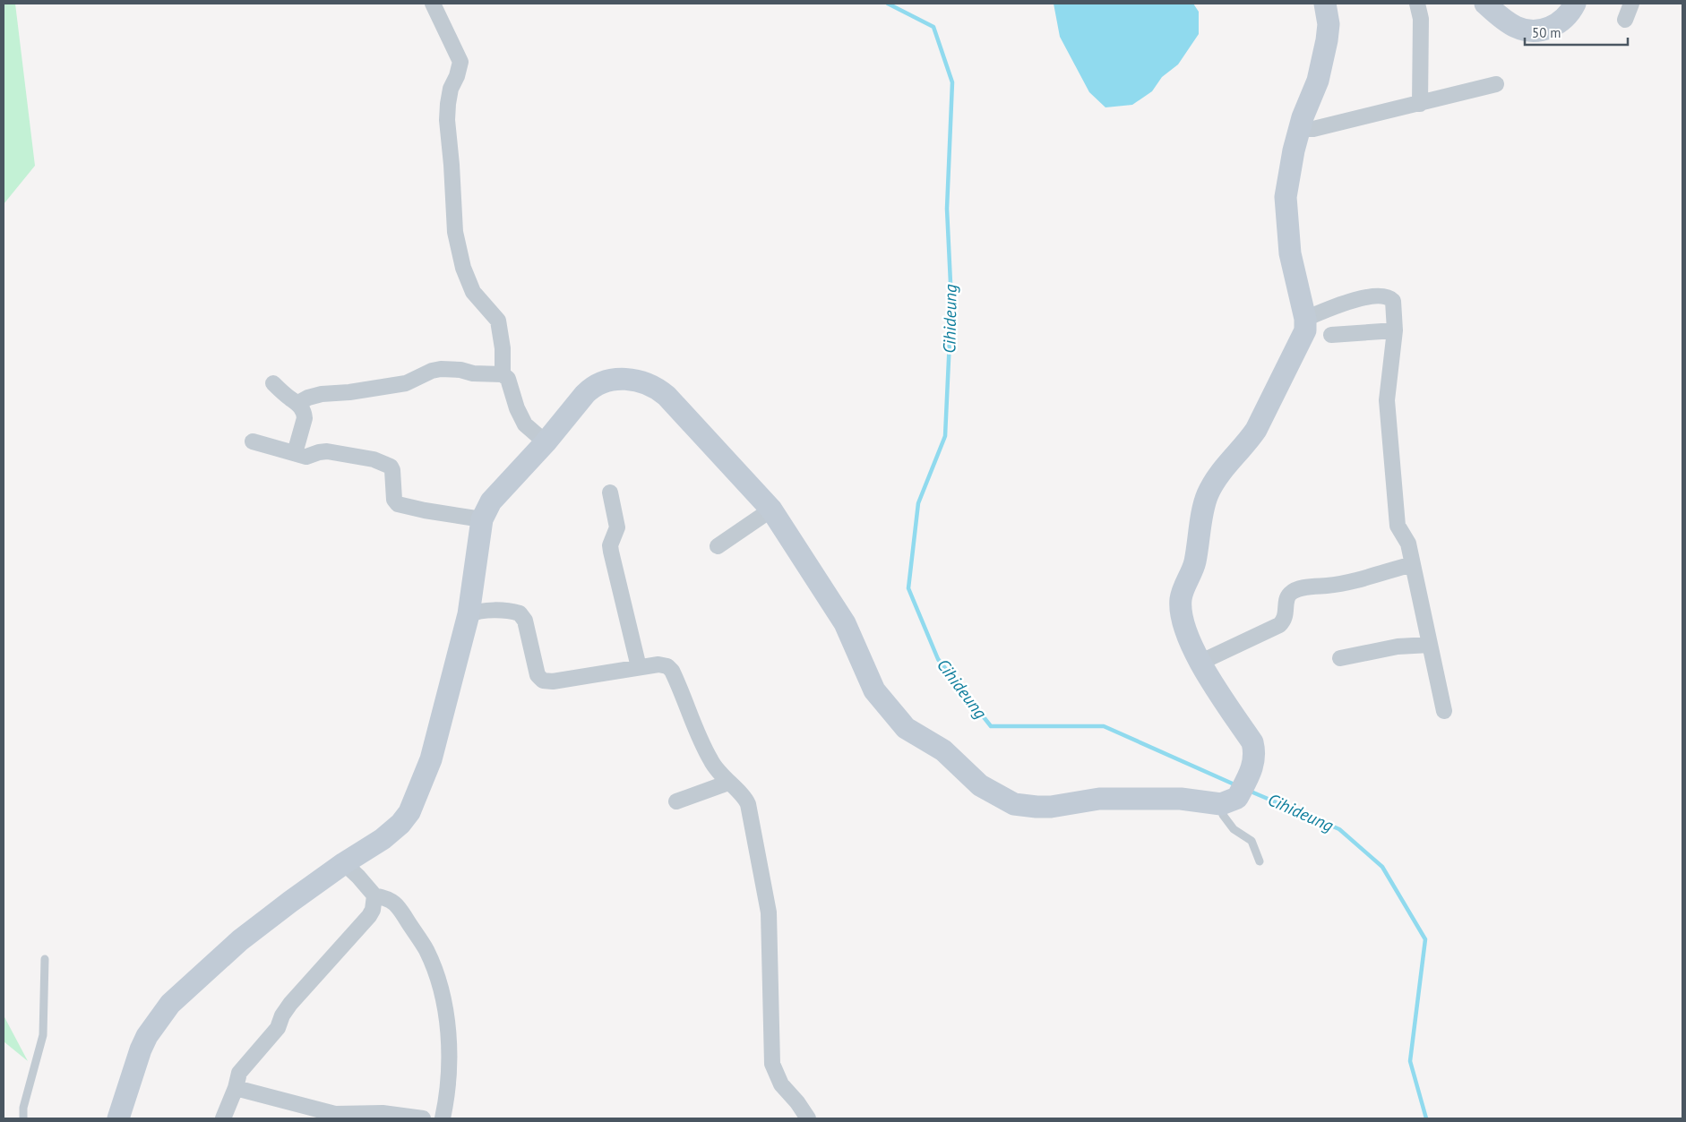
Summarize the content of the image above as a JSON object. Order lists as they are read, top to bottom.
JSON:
{
  "water": ["Cihideung"],
  "scale_bar": "50 m"
}
